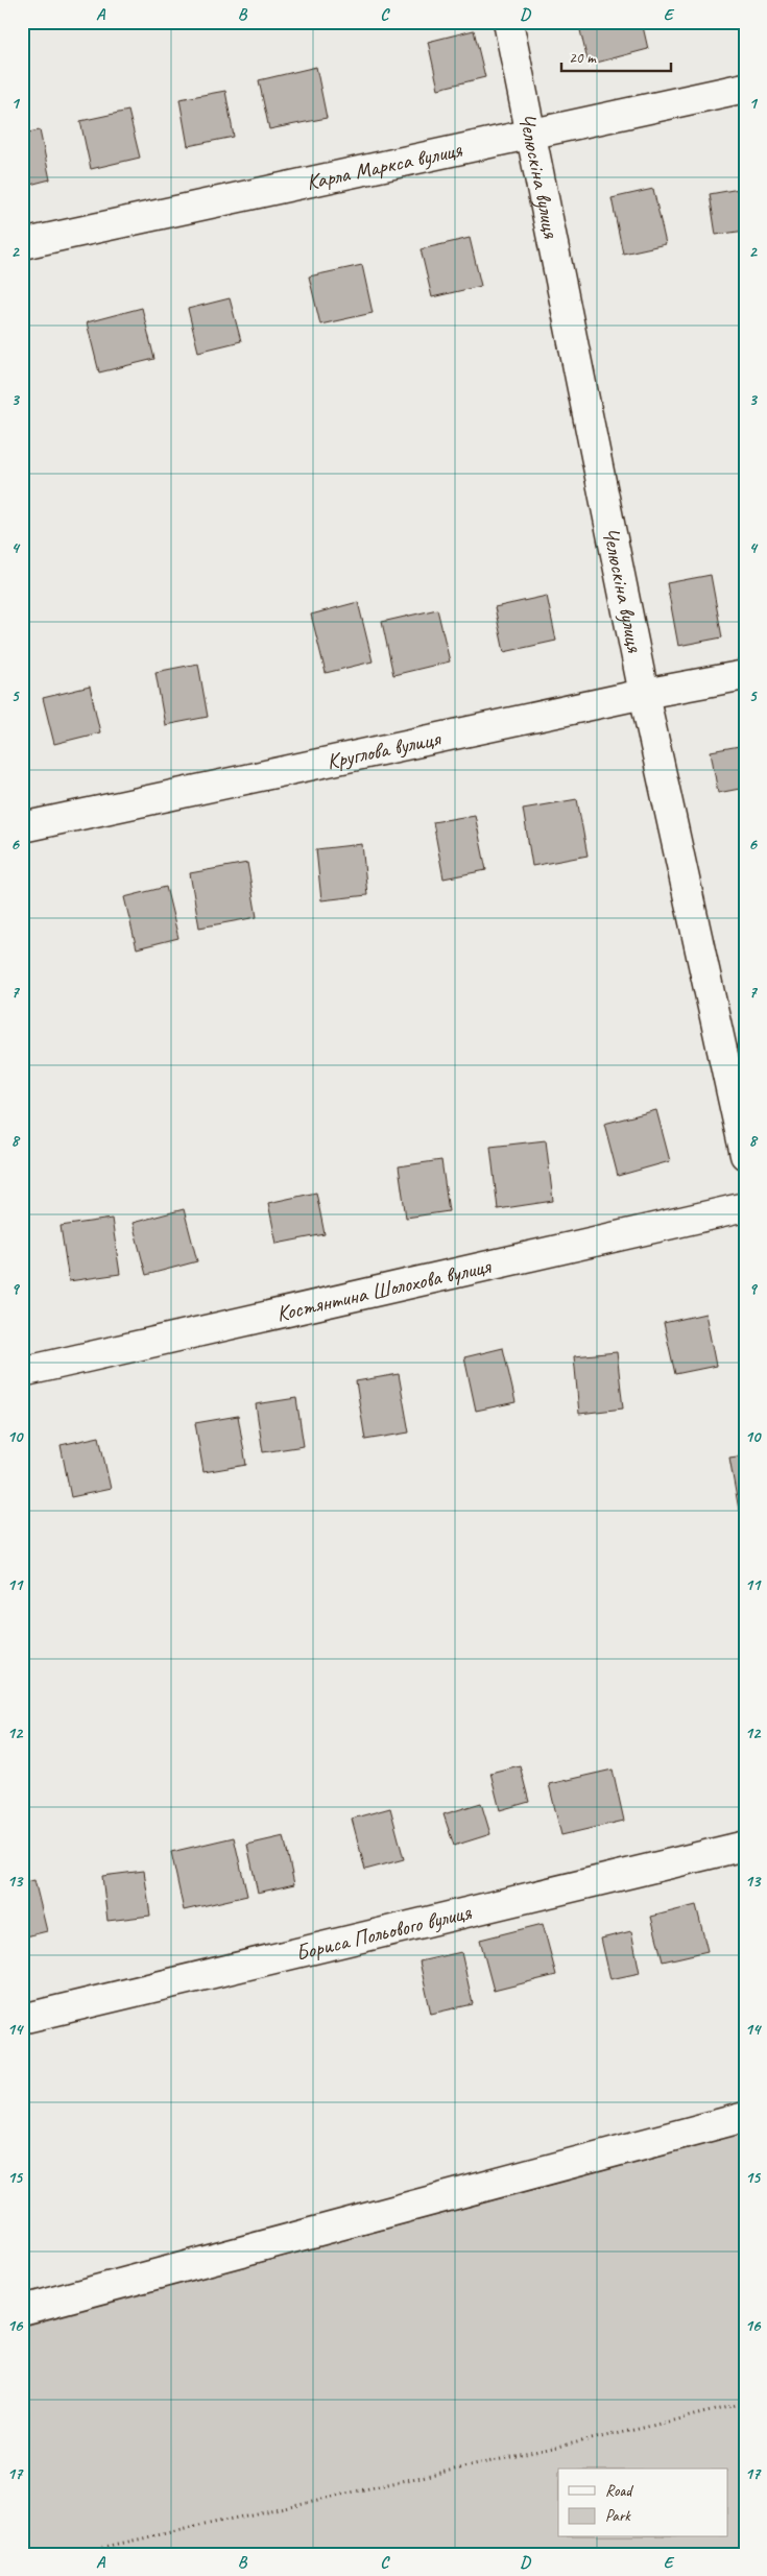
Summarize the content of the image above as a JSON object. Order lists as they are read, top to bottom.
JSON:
{
  "streets": {
    "street": [
      "Карла Маркса вулиця",
      "Челюскіна вулиця",
      "Круглова вулиця",
      "Костянтина Шолохова вулиця",
      "Бориса Польового вулиця"
    ]
  },
  "crossings": [
    ["Карла Маркса вулиця", "Челюскіна вулиця"],
    ["Челюскіна вулиця", "Круглова вулиця"]
  ],
  "legend": ["Road", "Park"],
  "scale_bar": "20 m",
  "grid": {
    "columns": [
      "A",
      "B",
      "C",
      "D",
      "E"
    ],
    "rows": [
      "1",
      "2",
      "3",
      "4",
      "5",
      "6",
      "7",
      "8",
      "9",
      "10",
      "11",
      "12",
      "13",
      "14",
      "15",
      "16",
      "17"
    ]
  }
}
